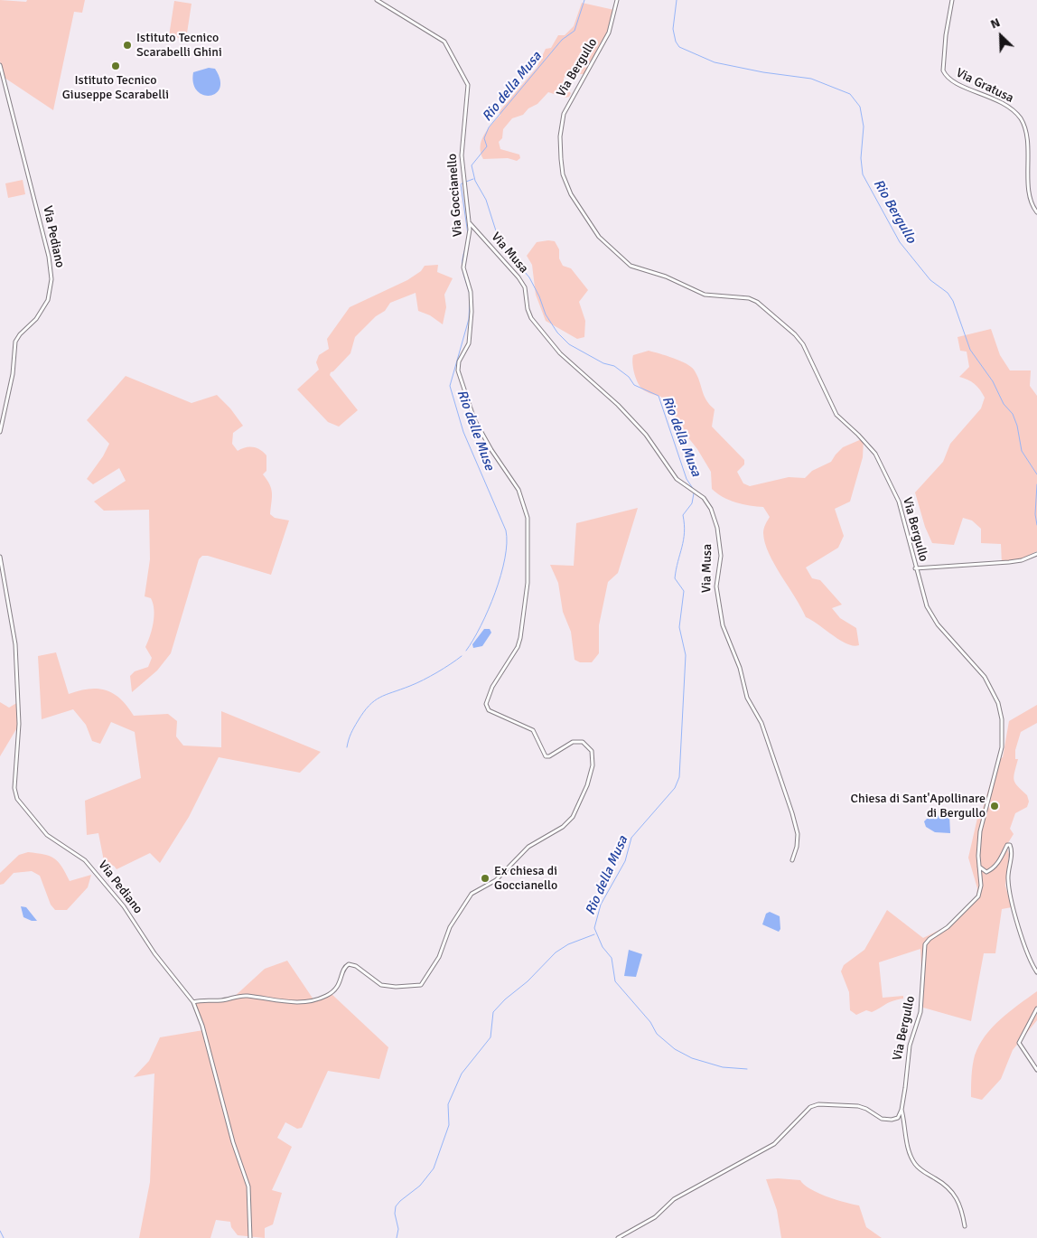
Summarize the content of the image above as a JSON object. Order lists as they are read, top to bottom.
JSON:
{
  "streets": {
    "street": [
      "Via Bergullo",
      "Via Gratusa",
      "Via Goccianello",
      "Via Pediano",
      "Via Musa"
    ]
  },
  "crossings": [
    ["Via Goccianello", "Via Pediano"],
    ["Via Goccianello", "Via Musa"]
  ],
  "water": ["Rio della Musa", "Rio Bergullo", "Rio delle Muse"],
  "places": [
    "Istituto Tecnico Scarabelli Ghini",
    "Istituto Tecnico Giuseppe Scarabelli",
    "Chiesa di Sant'Apollinare di Bergullo",
    "Ex chiesa di Goccianello"
  ],
  "north": "top left"
}
